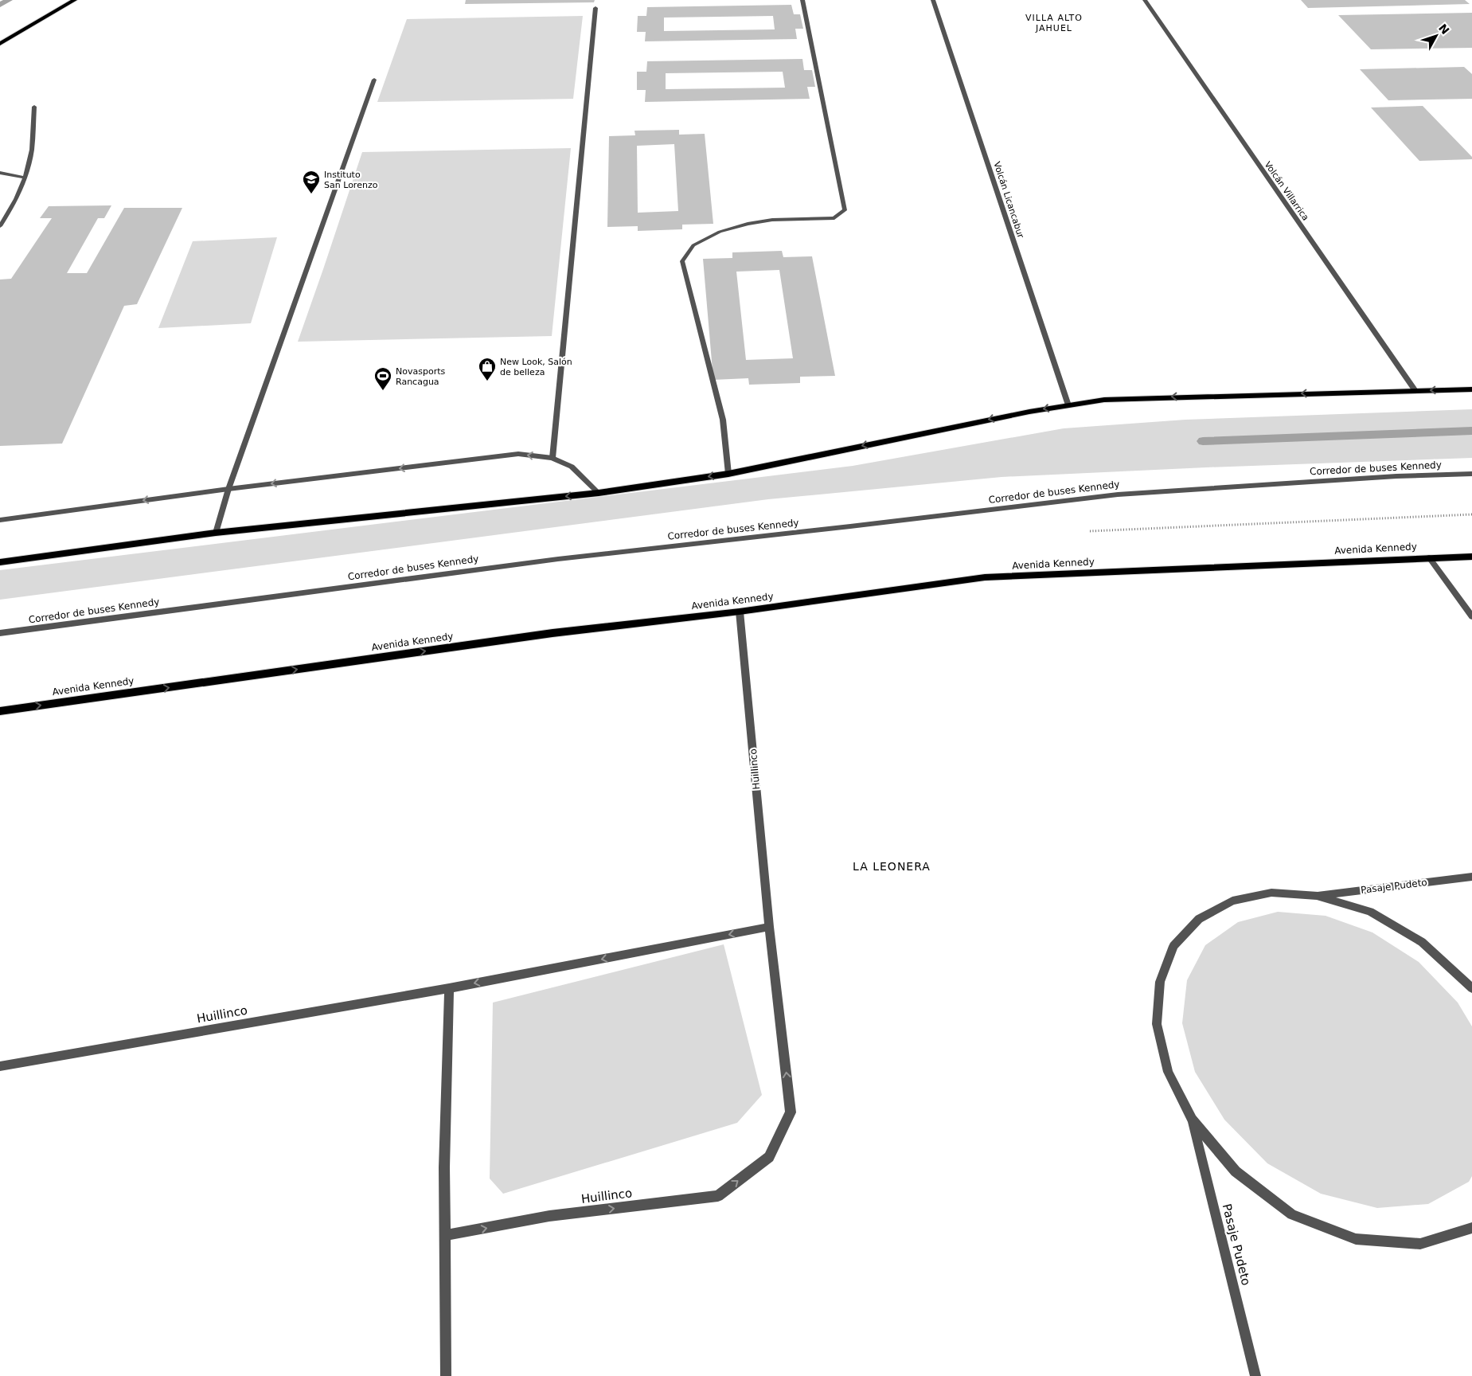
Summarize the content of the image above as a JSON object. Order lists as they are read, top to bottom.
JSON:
{
  "streets": {
    "main road": ["Avenida Kennedy"],
    "street": [
      "Volcán Villarrica",
      "Volcán Licancabur",
      "Corredor de buses Kennedy",
      "Huillinco",
      "Pasaje Pudeto"
    ]
  },
  "crossings": [
    ["Avenida Kennedy", "Huillinco"]
  ],
  "one_way": ["Avenida Kennedy"],
  "districts": ["VILLA ALTO JAHUEL", "LA LEONERA"],
  "places": {
    "school or university": ["Instituto San Lorenzo"],
    "shop": ["New Look, Salón de belleza"],
    "sports": ["Novasports Rancagua"]
  },
  "north": "top right"
}
